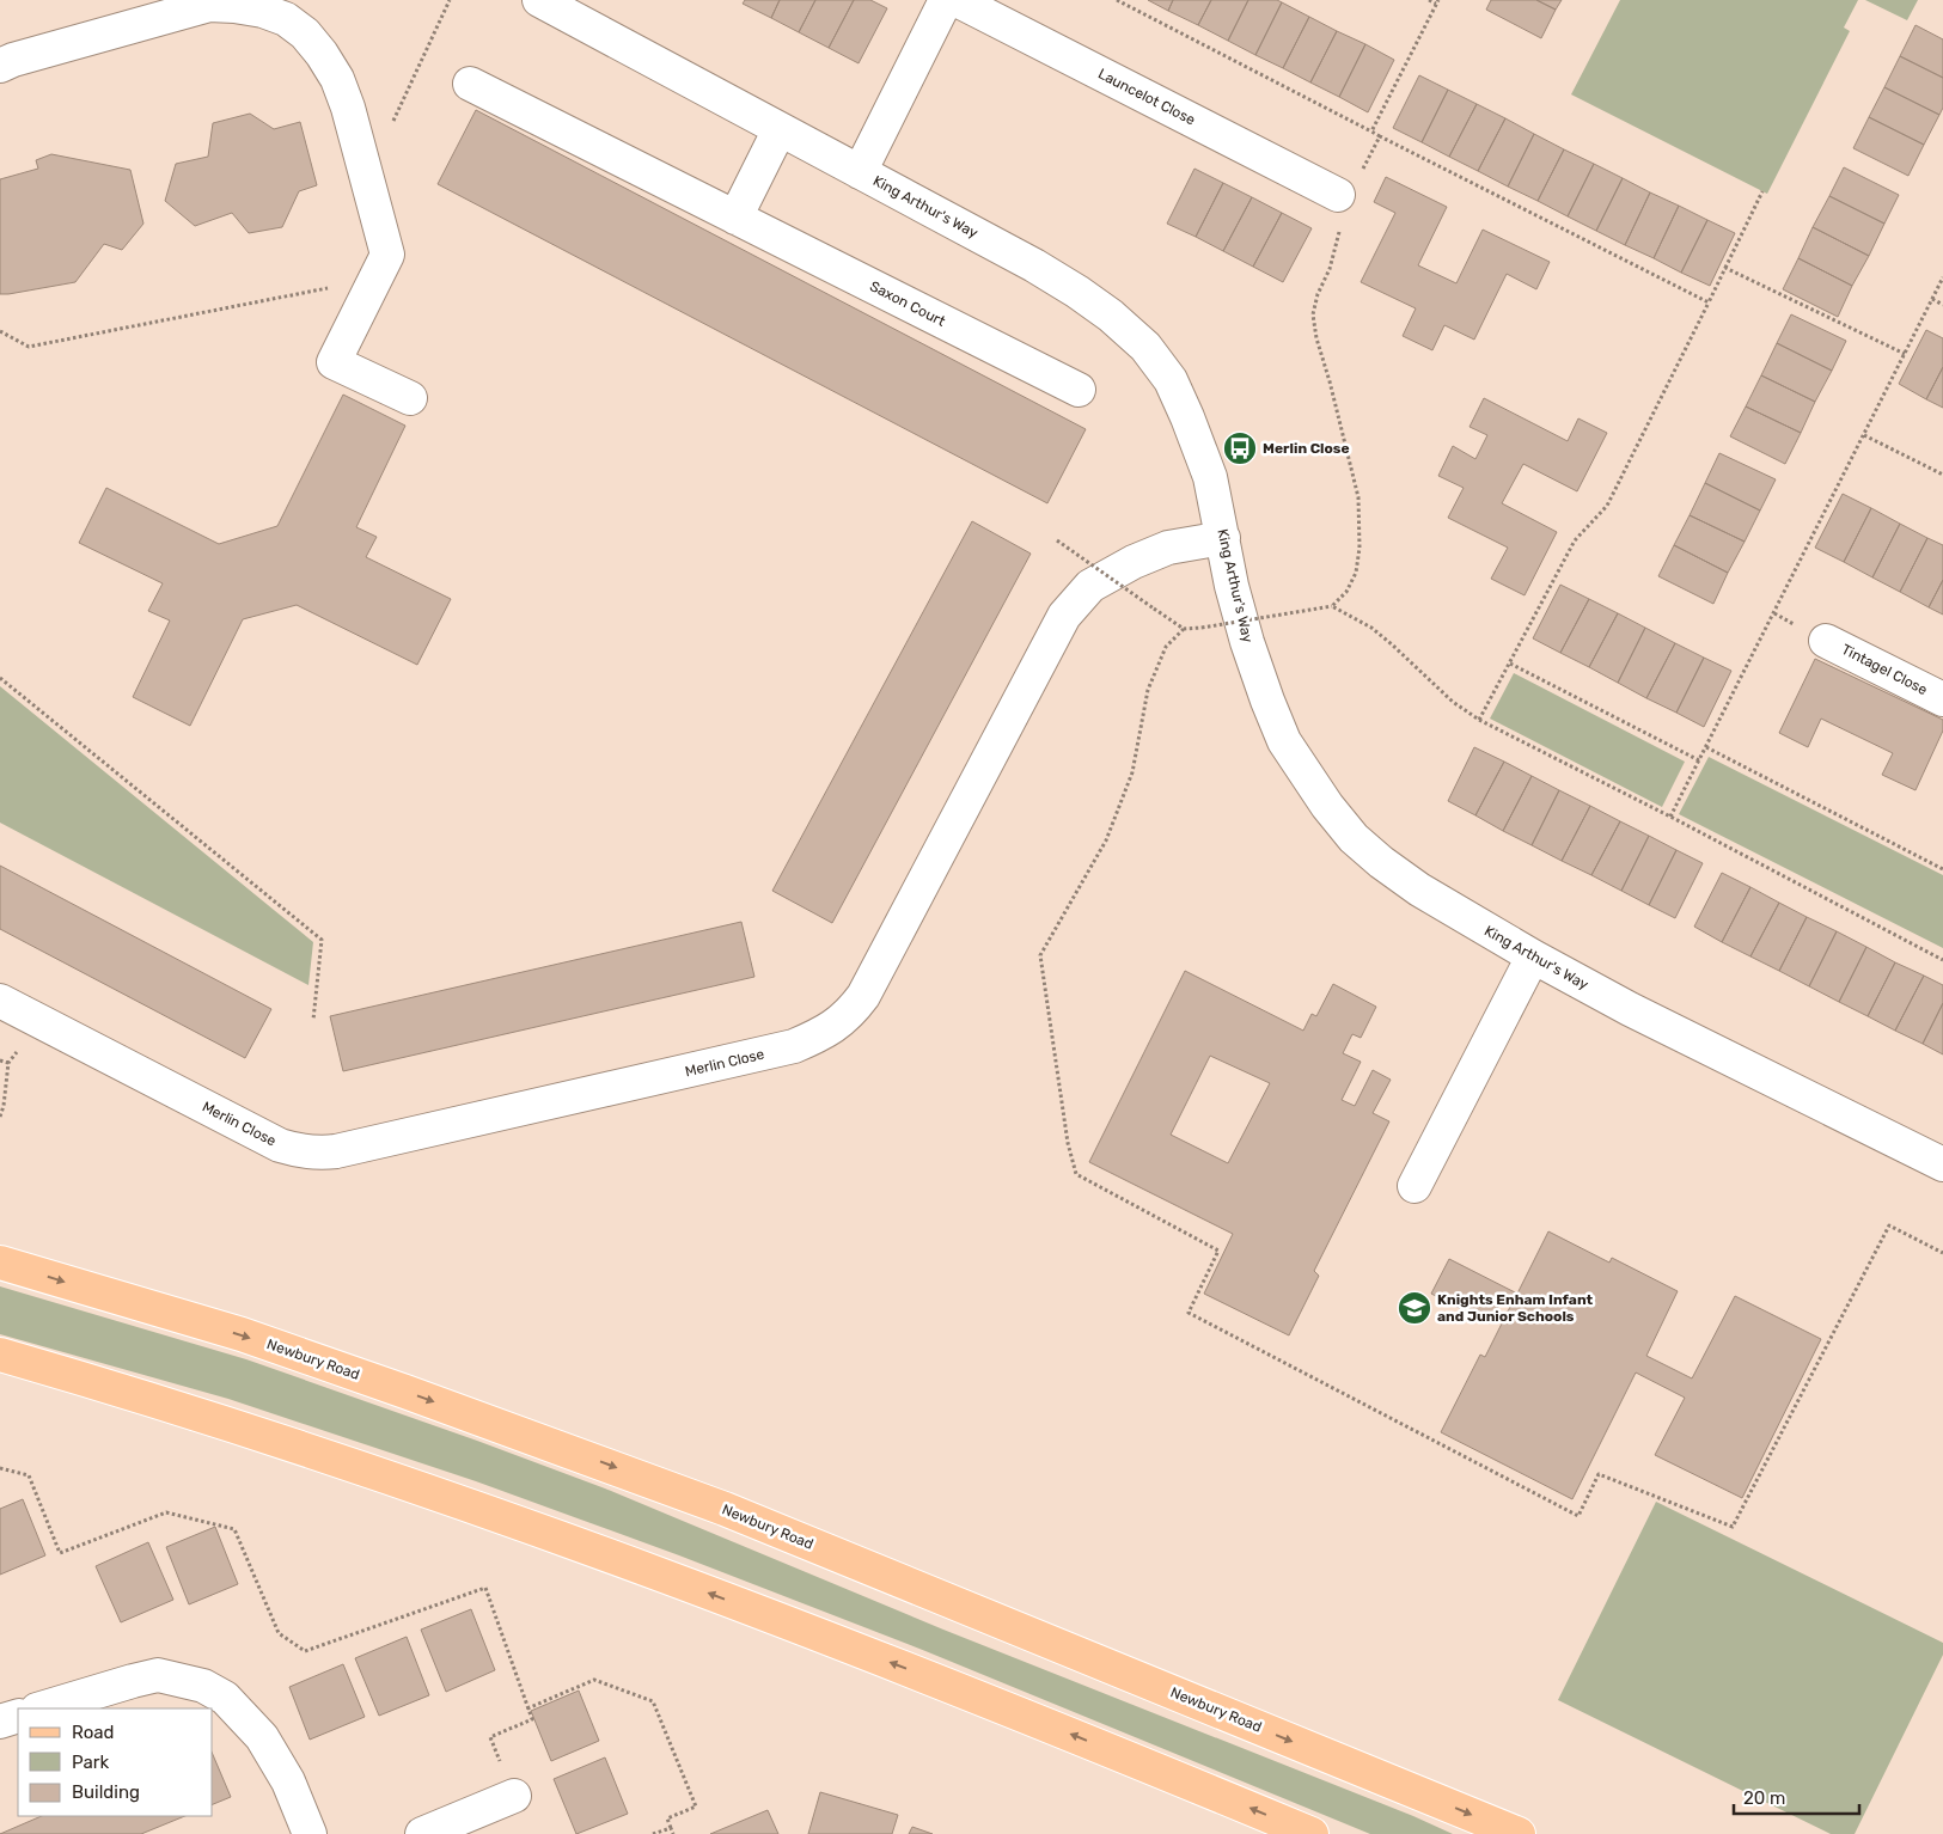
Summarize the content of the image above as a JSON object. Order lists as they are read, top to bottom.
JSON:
{
  "streets": {
    "main road": ["Newbury Road"],
    "street": [
      "Launcelot Close",
      "King Arthur's Way",
      "Saxon Court",
      "Tintagel Close",
      "Merlin Close"
    ]
  },
  "crossings": [
    ["King Arthur's Way", "Merlin Close"]
  ],
  "places": {
    "bus stop": ["Merlin Close"],
    "school or university": ["Knights Enham Infant and Junior Schools"]
  },
  "legend": ["Road", "Park", "Building"],
  "scale_bar": "20 m"
}
